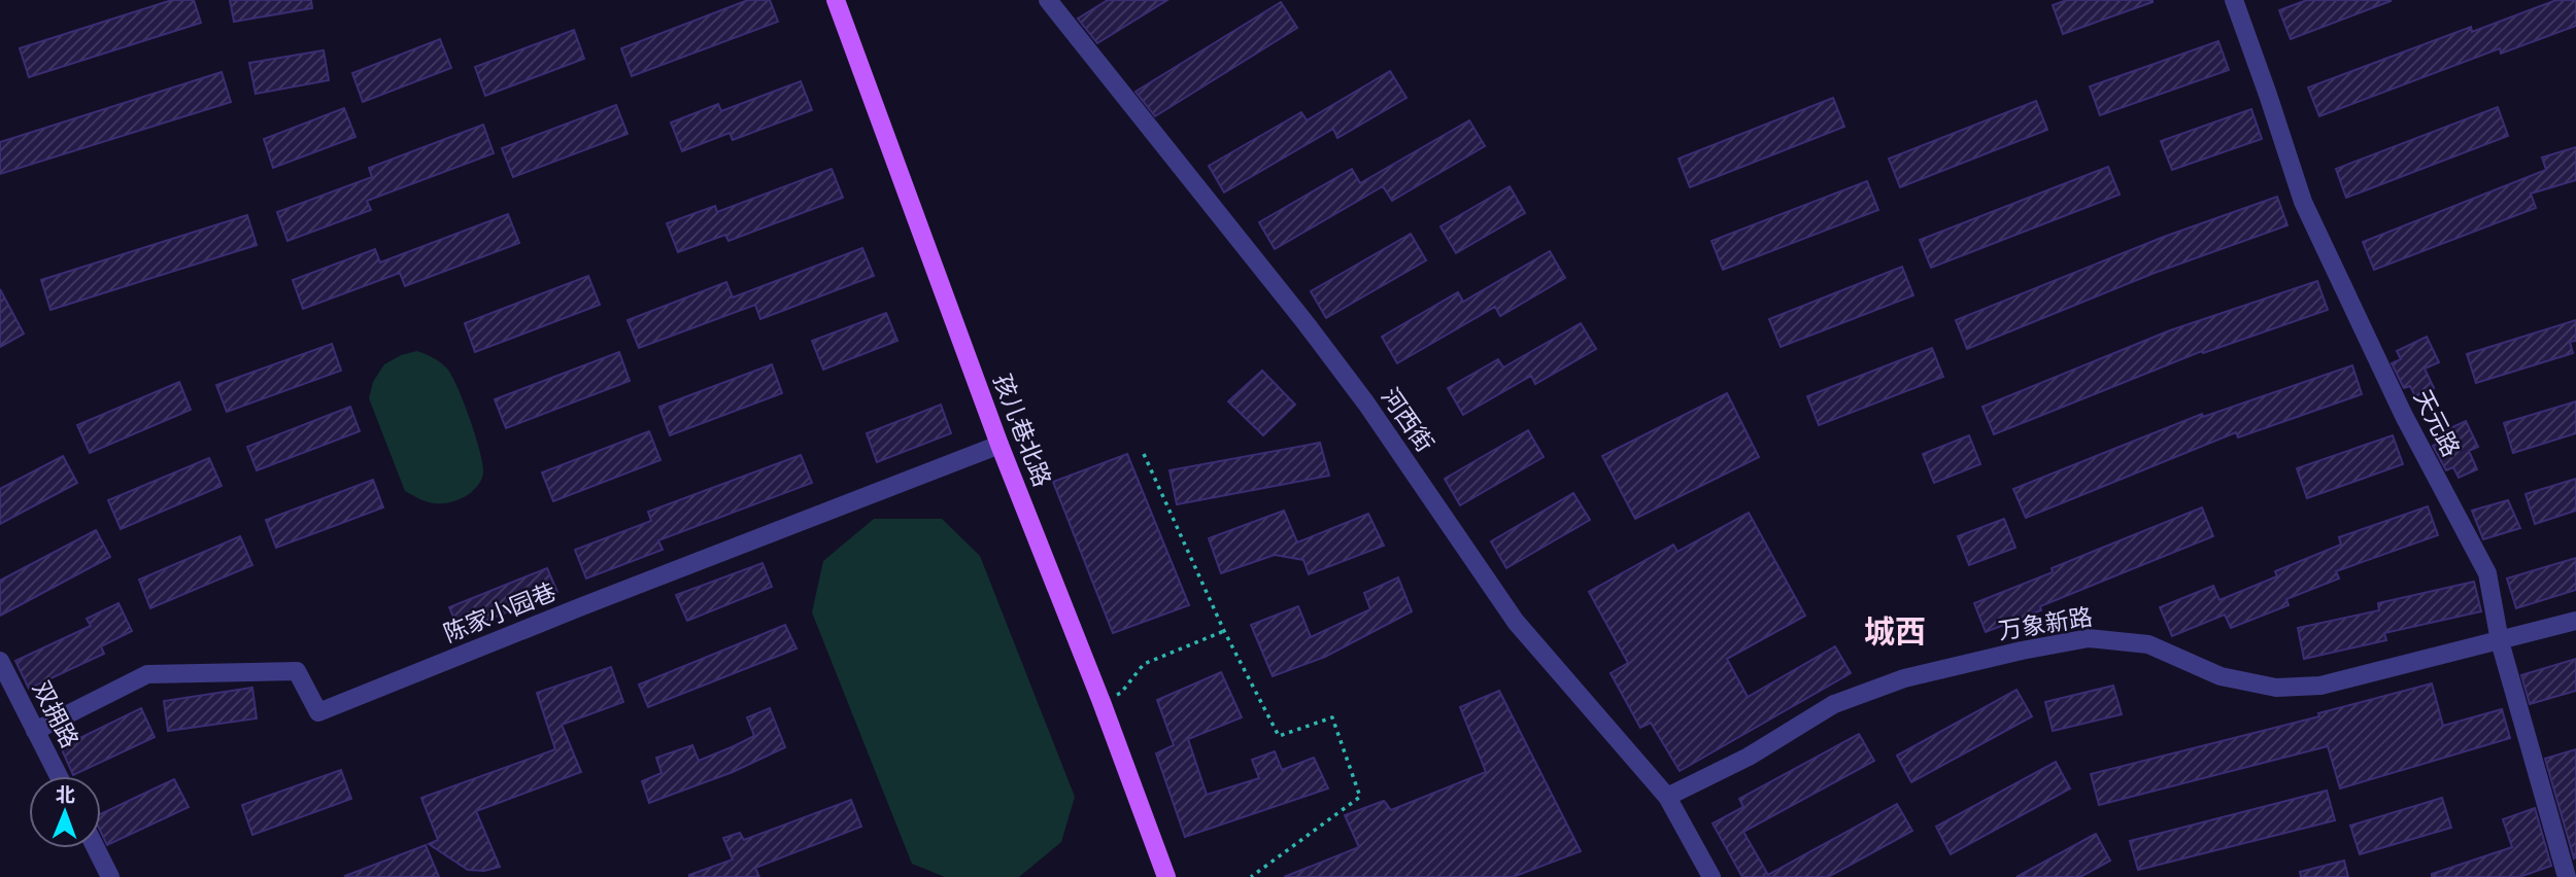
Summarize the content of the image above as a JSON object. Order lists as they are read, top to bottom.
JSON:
{
  "streets": {
    "main road": ["孩儿巷北路"],
    "street": [
      "河西街",
      "天元路",
      "陈家小园巷",
      "万象新路",
      "双拥路"
    ]
  },
  "crossings": [
    ["河西街", "万象新路"],
    ["天元路", "万象新路"],
    ["孩儿巷北路", "陈家小园巷"],
    ["陈家小园巷", "双拥路"]
  ],
  "districts": ["城西"],
  "north": "top"
}
